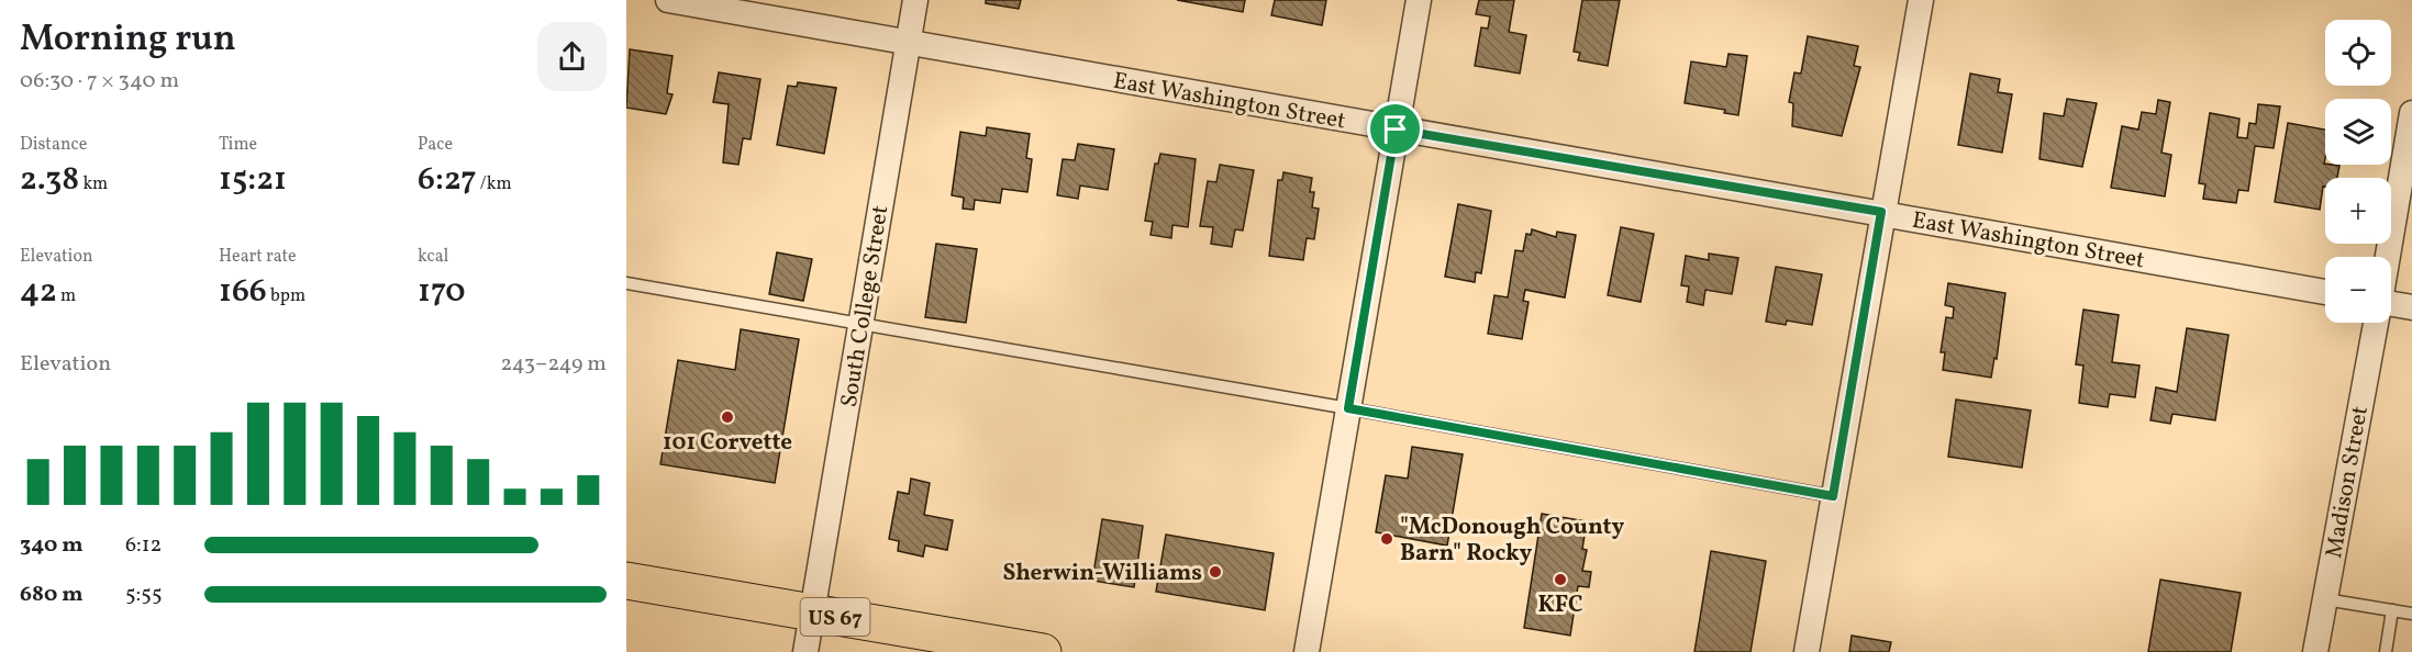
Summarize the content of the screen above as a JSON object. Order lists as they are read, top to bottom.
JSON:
{
  "streets": {
    "highway": ["US 67"],
    "street": ["East Washington Street", "South College Street", "Madison Street"]
  },
  "crossings": [
    ["East Washington Street", "South College Street"],
    ["South College Street", "US 67"]
  ],
  "places": [
    "101 Corvette",
    "\"McDonough County Barn\" Rocky",
    "Sherwin-Williams",
    "KFC"
  ],
  "page": {
    "heading": ["Morning run", "06:30 · 7 × 340 m"],
    "map_buttons": ["+", "−"],
    "stats": [
      ["Distance", "2.38 km"],
      ["Time", "15:21"],
      ["Pace", "6:27 /km"],
      ["Elevation", "42 m"],
      ["Heart rate", "166 bpm"],
      ["kcal", "170"]
    ],
    "chart": ["Elevation", "243–249 m"],
    "list": [
      {
        "name": "340 m",
        "note": "6:12"
      },
      {
        "name": "680 m",
        "note": "5:55"
      }
    ]
  }
}
